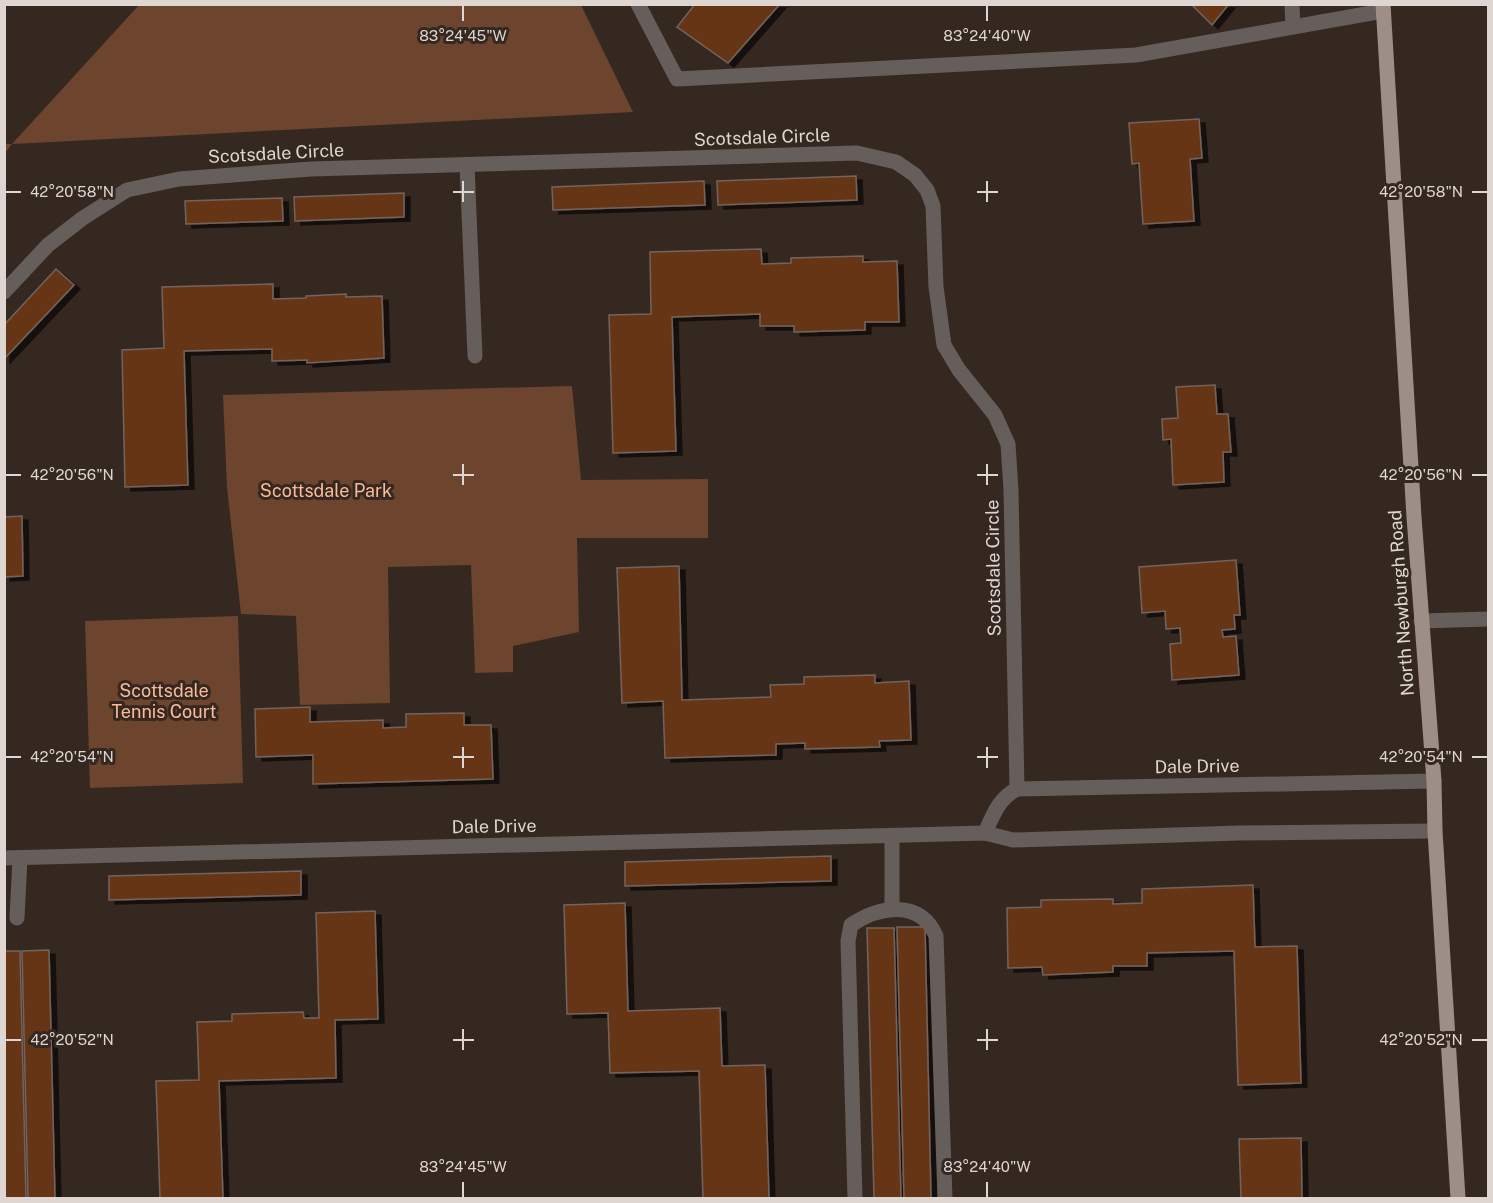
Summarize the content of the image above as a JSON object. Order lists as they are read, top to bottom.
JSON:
{
  "streets": {
    "main road": ["North Newburgh Road"],
    "street": ["Scotsdale Circle", "Dale Drive"]
  },
  "crossings": [
    ["Scotsdale Circle", "Dale Drive"],
    ["North Newburgh Road", "Dale Drive"]
  ],
  "parks": ["Scottsdale Park", "Scottsdale Tennis Court"],
  "coordinates": [
    "83°24'45\"W",
    "83°24'40\"W",
    "42°20'58\"N",
    "42°20'56\"N",
    "42°20'54\"N",
    "42°20'52\"N"
  ]
}
